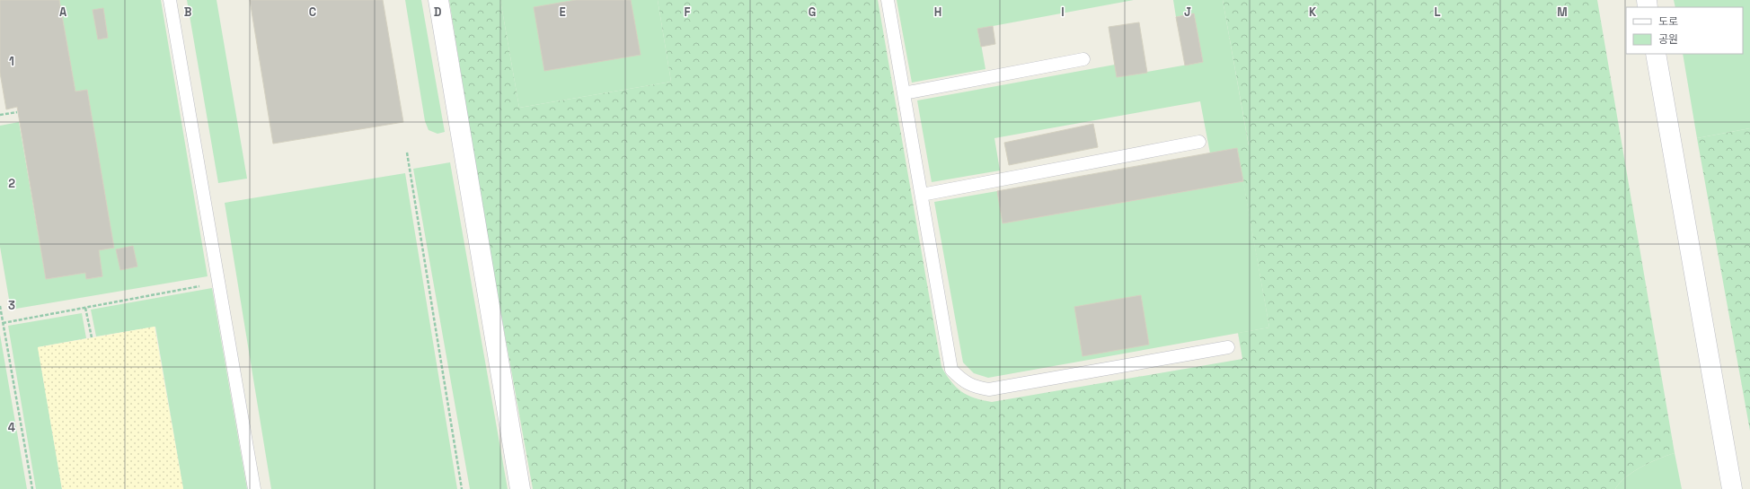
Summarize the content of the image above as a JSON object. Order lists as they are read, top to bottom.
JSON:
{
  "legend": ["도로", "공원"],
  "grid": {
    "columns": [
      "A",
      "B",
      "C",
      "D",
      "E",
      "F",
      "G",
      "H",
      "I",
      "J",
      "K",
      "L",
      "M"
    ],
    "rows": [
      "1",
      "2",
      "3",
      "4"
    ]
  }
}
